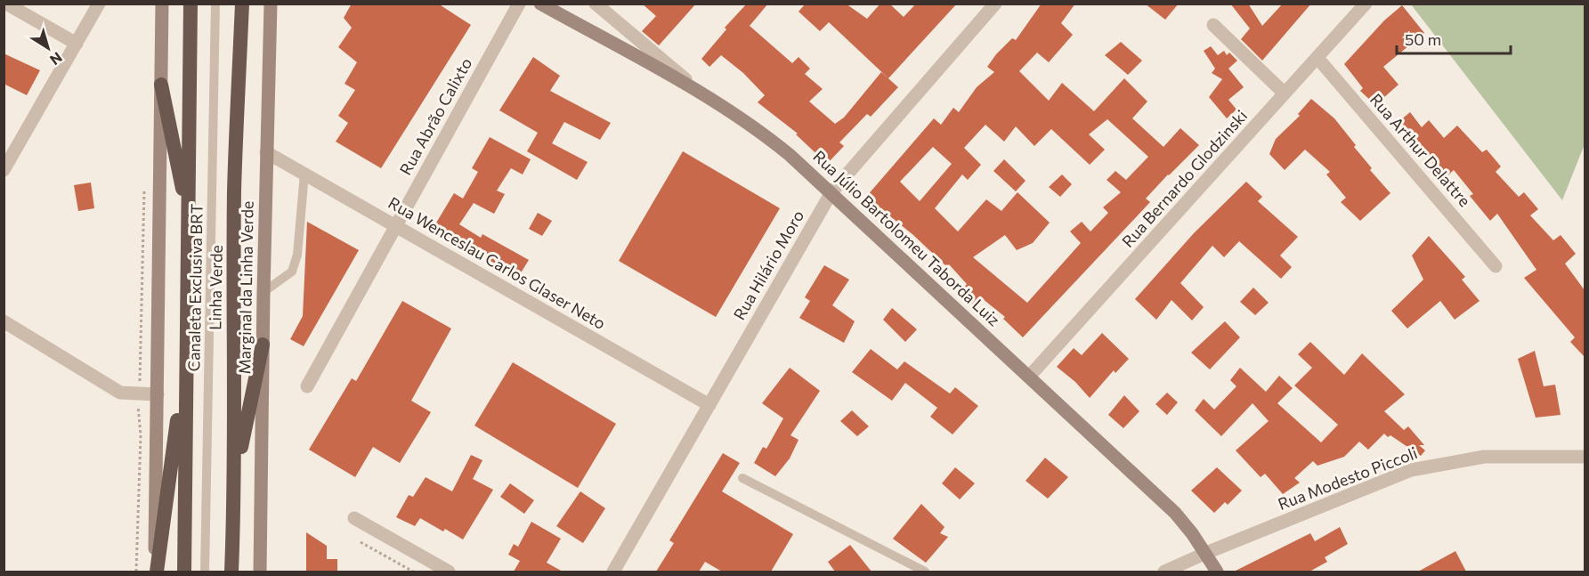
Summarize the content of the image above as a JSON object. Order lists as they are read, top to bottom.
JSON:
{
  "streets": {
    "highway": ["Linha Verde"],
    "main road": ["Rua Júlio Bartolomeu Taborda Luiz", "Marginal da Linha Verde"],
    "street": [
      "Rua Abrão Calixto",
      "Rua Arthur Delattre",
      "Rua Bernardo Glodzinski",
      "Rua Wenceslau Carlos Glaser Neto",
      "Rua Hilário Moro",
      "Rua Modesto Piccoli"
    ],
    "lane": ["Canaleta Exclusiva BRT"]
  },
  "crossings": [
    ["Rua Abrão Calixto", "Rua Wenceslau Carlos Glaser Neto"],
    ["Rua Arthur Delattre", "Rua Bernardo Glodzinski"],
    ["Rua Bernardo Glodzinski", "Rua Júlio Bartolomeu Taborda Luiz"],
    ["Rua Júlio Bartolomeu Taborda Luiz", "Rua Hilário Moro"],
    ["Rua Júlio Bartolomeu Taborda Luiz", "Rua Modesto Piccoli"],
    ["Rua Wenceslau Carlos Glaser Neto", "Rua Hilário Moro"],
    ["Rua Wenceslau Carlos Glaser Neto", "Marginal da Linha Verde"]
  ],
  "scale_bar": "50 m",
  "north": "bottom right"
}
